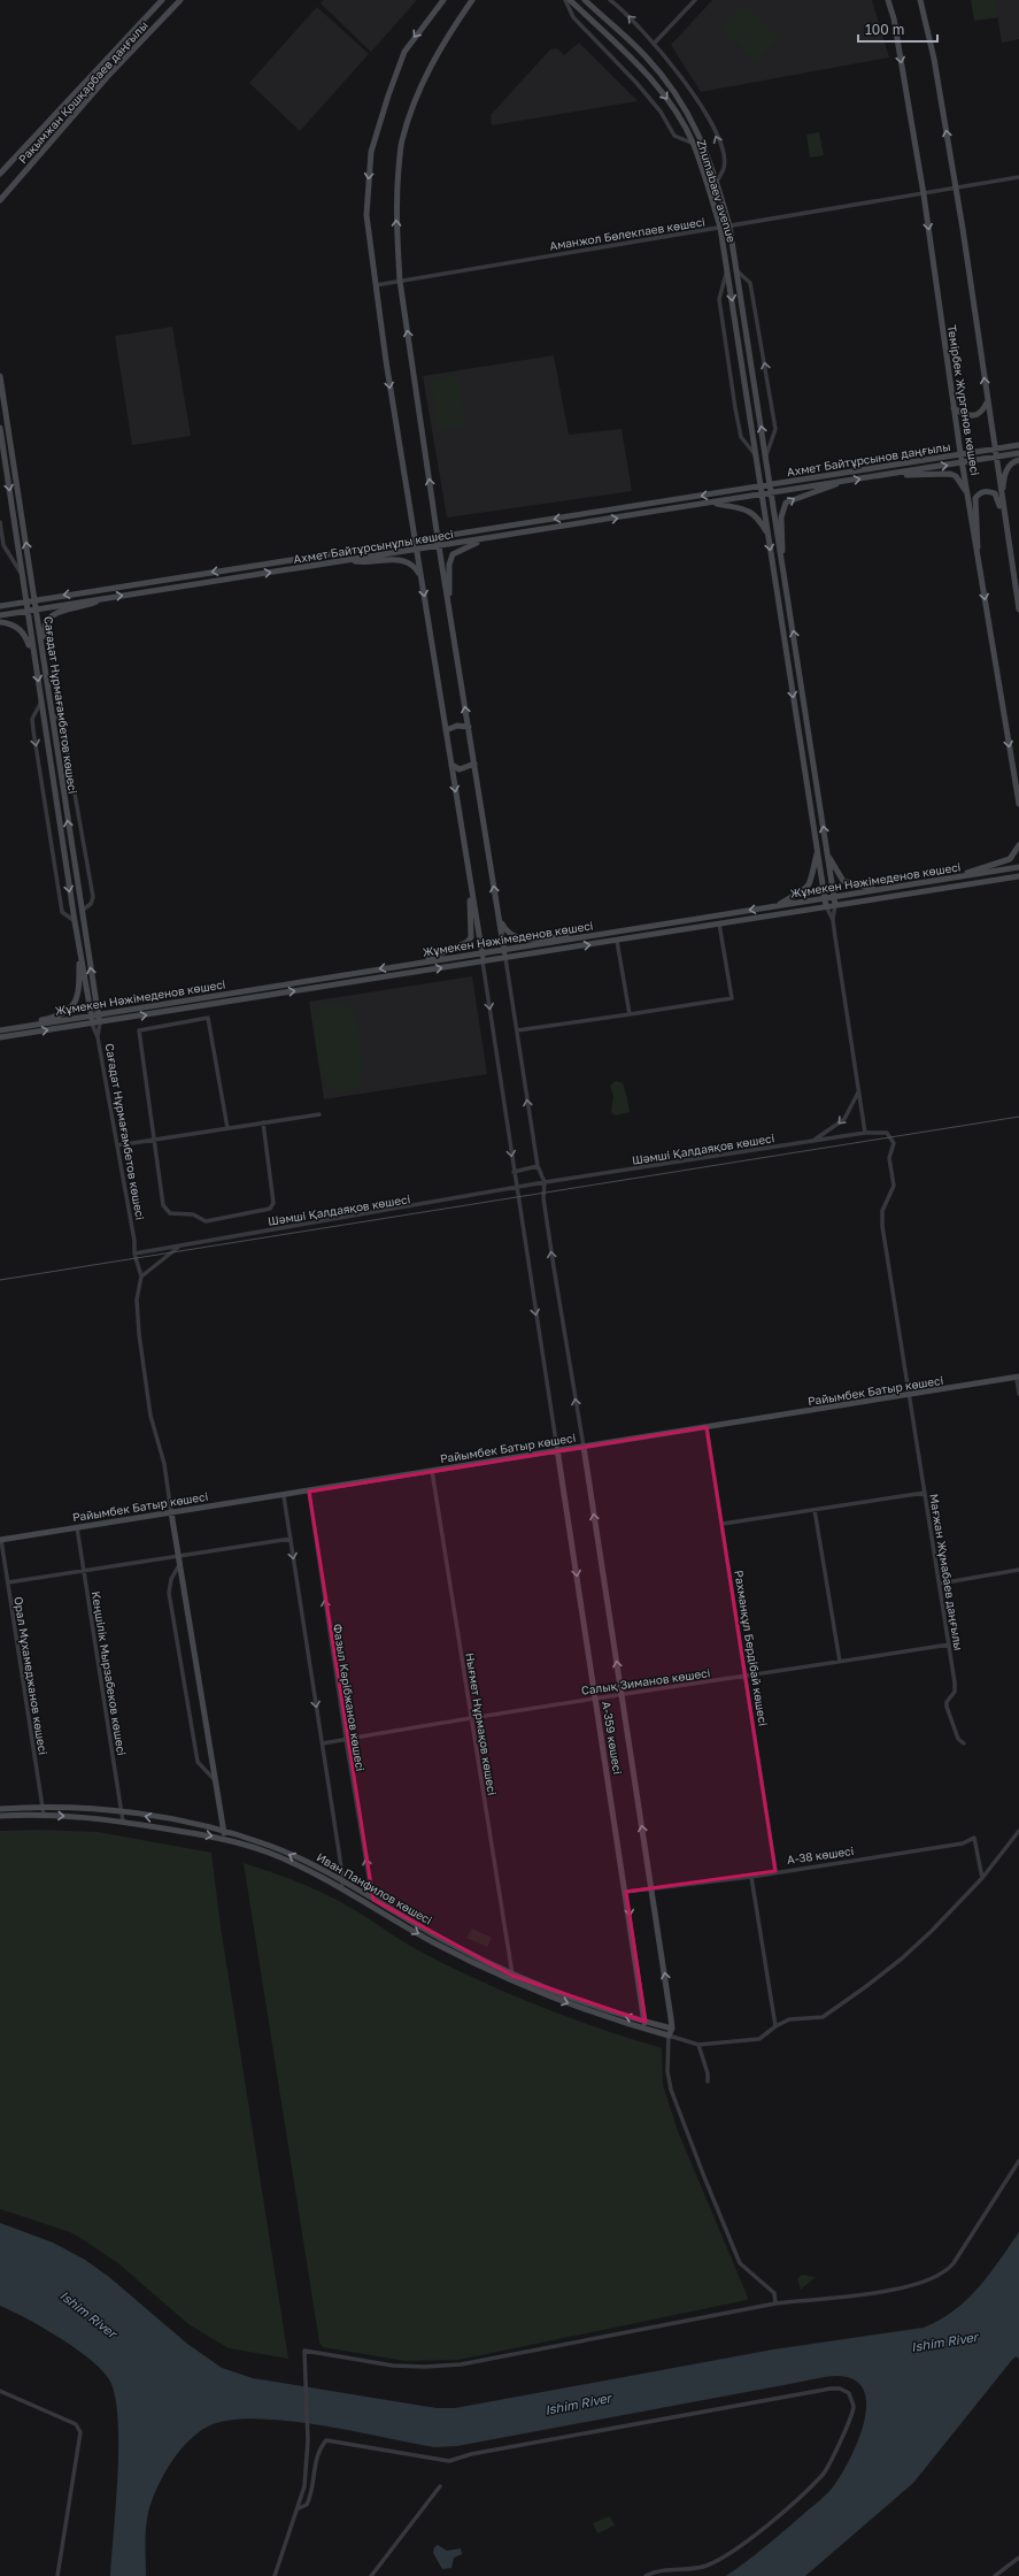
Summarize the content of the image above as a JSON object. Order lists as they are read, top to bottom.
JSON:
{
  "streets": {
    "street": [
      "Рақымжан Қошқарбаев даңғылы",
      "Zhumabaev avenue",
      "Аманжол Бөлекпаев көшесі",
      "Темірбек Жүргенов көшесі",
      "Ахмет Байтұрсынов даңғылы",
      "Ахмет Байтұрсынұлы көшесі",
      "Сағадат Нұрмағамбетов көшесі",
      "Жұмекен Нәжімеденов көшесі",
      "Шәмші Қалдаяқов көшесі",
      "Райымбек Батыр көшесі",
      "Мағжан Жұмабаев даңғылы",
      "Рахманқұл Бердібай көшесі",
      "Кеңшілік Мырзабеков көшесі",
      "Орал Мұхамеджанов көшесі",
      "Салық Зиманов көшесі",
      "Фазыл Кәрібжанов көшесі",
      "Нығмет Нұрмақов көшесі",
      "А-359 көшесі",
      "А-38 көшесі",
      "Иван Панфилов көшесі"
    ]
  },
  "crossings": [
    ["Zhumabaev avenue", "Аманжол Бөлекпаев көшесі"],
    ["Zhumabaev avenue", "Ахмет Байтұрсынов даңғылы"],
    ["Zhumabaev avenue", "Жұмекен Нәжімеденов көшесі"],
    ["Аманжол Бөлекпаев көшесі", "Темірбек Жүргенов көшесі"],
    ["Темірбек Жүргенов көшесі", "Ахмет Байтұрсынов даңғылы"],
    ["Ахмет Байтұрсынов даңғылы", "Ахмет Байтұрсынұлы көшесі"],
    ["Ахмет Байтұрсынұлы көшесі", "Сағадат Нұрмағамбетов көшесі"],
    ["Сағадат Нұрмағамбетов көшесі", "Жұмекен Нәжімеденов көшесі"],
    ["Сағадат Нұрмағамбетов көшесі", "Шәмші Қалдаяқов көшесі"],
    ["Шәмші Қалдаяқов көшесі", "Мағжан Жұмабаев даңғылы"],
    ["Райымбек Батыр көшесі", "Мағжан Жұмабаев даңғылы"],
    ["Райымбек Батыр көшесі", "Рахманқұл Бердібай көшесі"],
    ["Райымбек Батыр көшесі", "Кеңшілік Мырзабеков көшесі"],
    ["Райымбек Батыр көшесі", "Орал Мұхамеджанов көшесі"],
    ["Райымбек Батыр көшесі", "Фазыл Кәрібжанов көшесі"],
    ["Райымбек Батыр көшесі", "Нығмет Нұрмақов көшесі"],
    ["Райымбек Батыр көшесі", "А-359 көшесі"],
    ["Мағжан Жұмабаев даңғылы", "Салық Зиманов көшесі"],
    ["Рахманқұл Бердібай көшесі", "Салық Зиманов көшесі"],
    ["Рахманқұл Бердібай көшесі", "А-38 көшесі"],
    ["Кеңшілік Мырзабеков көшесі", "Иван Панфилов көшесі"],
    ["Орал Мұхамеджанов көшесі", "Иван Панфилов көшесі"],
    ["Салық Зиманов көшесі", "Фазыл Кәрібжанов көшесі"],
    ["Салық Зиманов көшесі", "Нығмет Нұрмақов көшесі"],
    ["Салық Зиманов көшесі", "А-359 көшесі"],
    ["Фазыл Кәрібжанов көшесі", "Иван Панфилов көшесі"],
    ["Нығмет Нұрмақов көшесі", "Иван Панфилов көшесі"],
    ["А-359 көшесі", "А-38 көшесі"],
    ["А-359 көшесі", "Иван Панфилов көшесі"]
  ],
  "water": ["Ishim River"],
  "scale_bar": "100 m"
}
